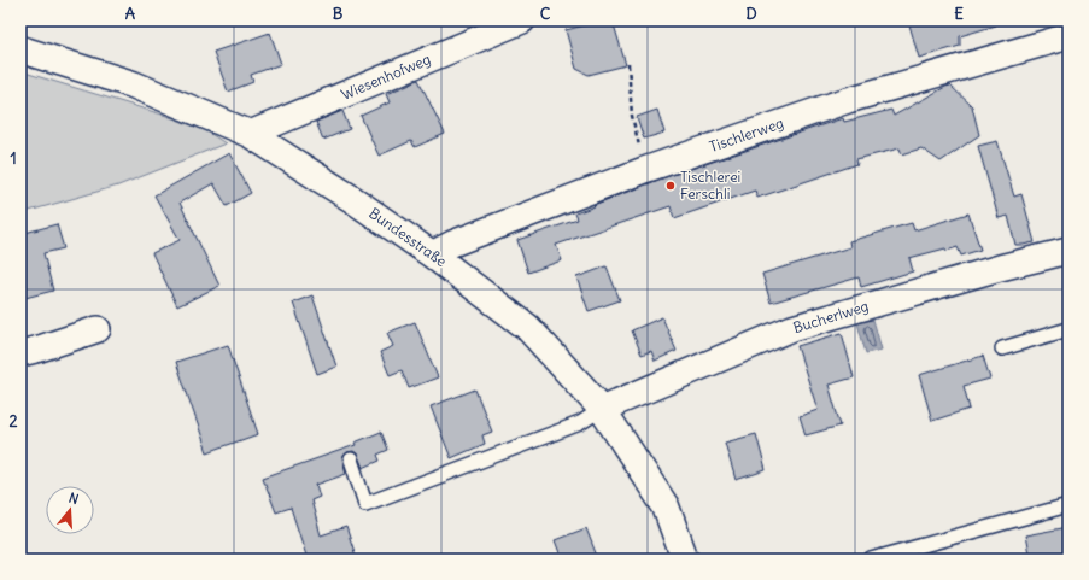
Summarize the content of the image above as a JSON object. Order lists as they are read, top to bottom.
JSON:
{
  "streets": {
    "main road": ["Bundesstraße"],
    "street": ["Wiesenhofweg", "Tischlerweg", "Bucherlweg"]
  },
  "crossings": [
    ["Wiesenhofweg", "Bundesstraße"],
    ["Tischlerweg", "Bundesstraße"],
    ["Bundesstraße", "Bucherlweg"]
  ],
  "places": ["Tischlerei Ferschli"],
  "north": "top",
  "grid": {
    "columns": [
      "A",
      "B",
      "C",
      "D",
      "E"
    ],
    "rows": ["1", "2"]
  }
}
